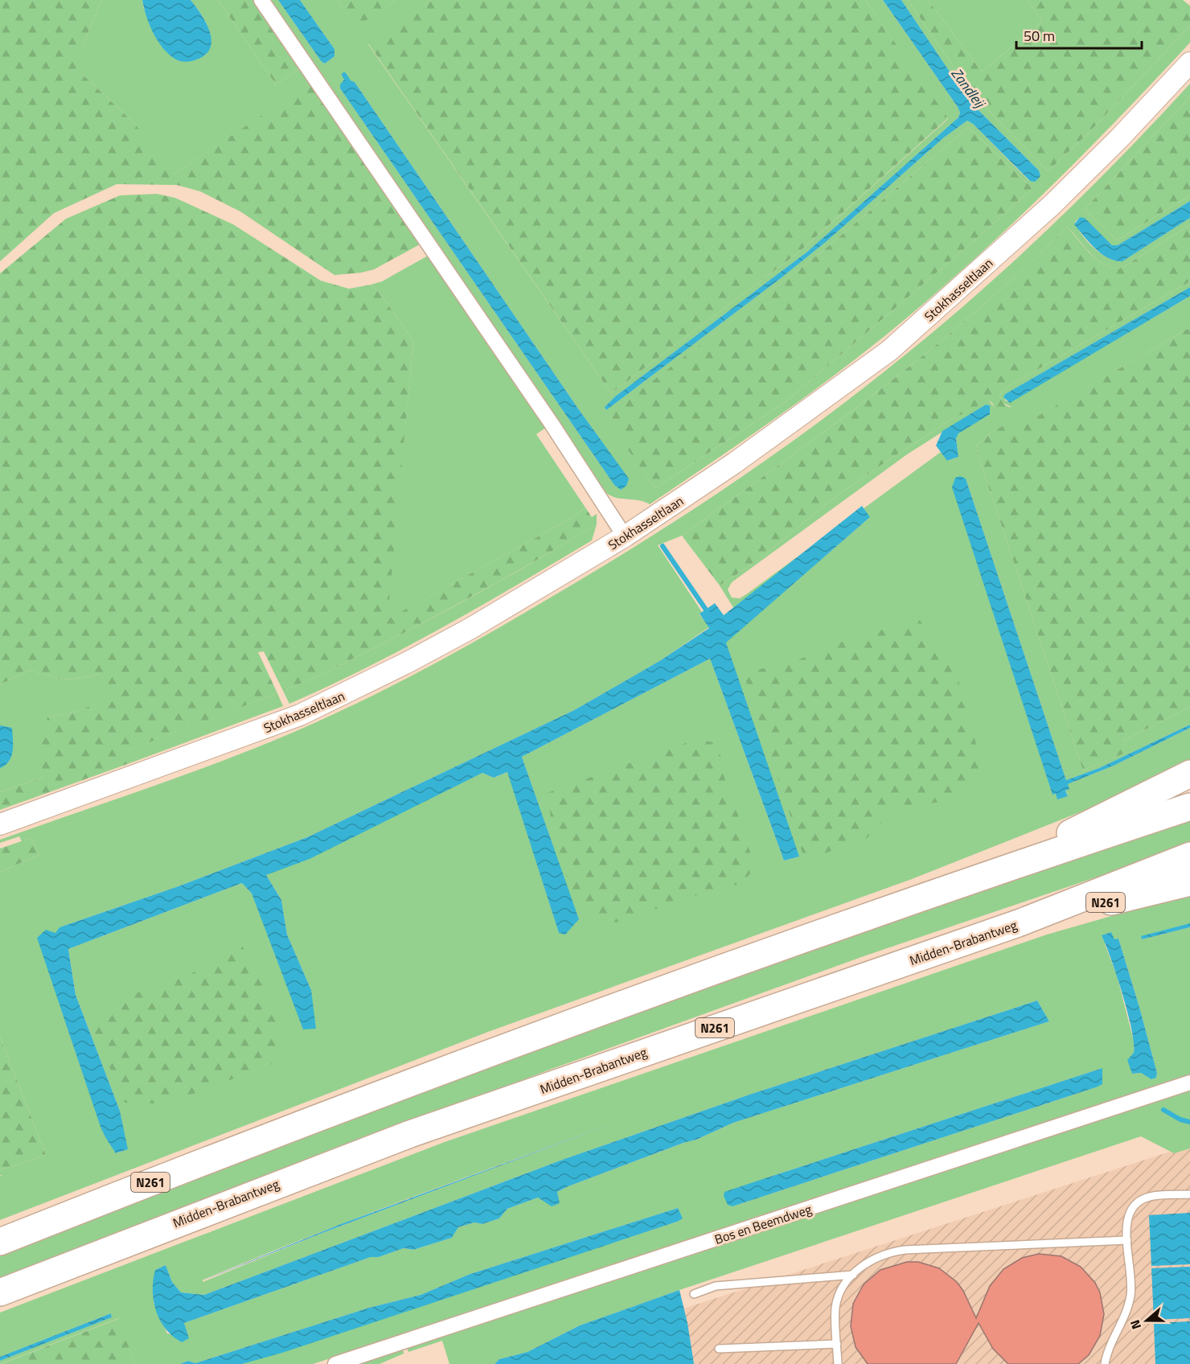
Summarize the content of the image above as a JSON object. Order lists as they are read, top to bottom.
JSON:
{
  "streets": {
    "highway": ["N261", "Midden-Brabantweg"],
    "street": ["Stokhasseltlaan", "Bos en Beemdweg"]
  },
  "crossings": [
    ["N261", "Midden-Brabantweg"]
  ],
  "water": ["Zandleij"],
  "scale_bar": "50 m",
  "north": "left"
}
